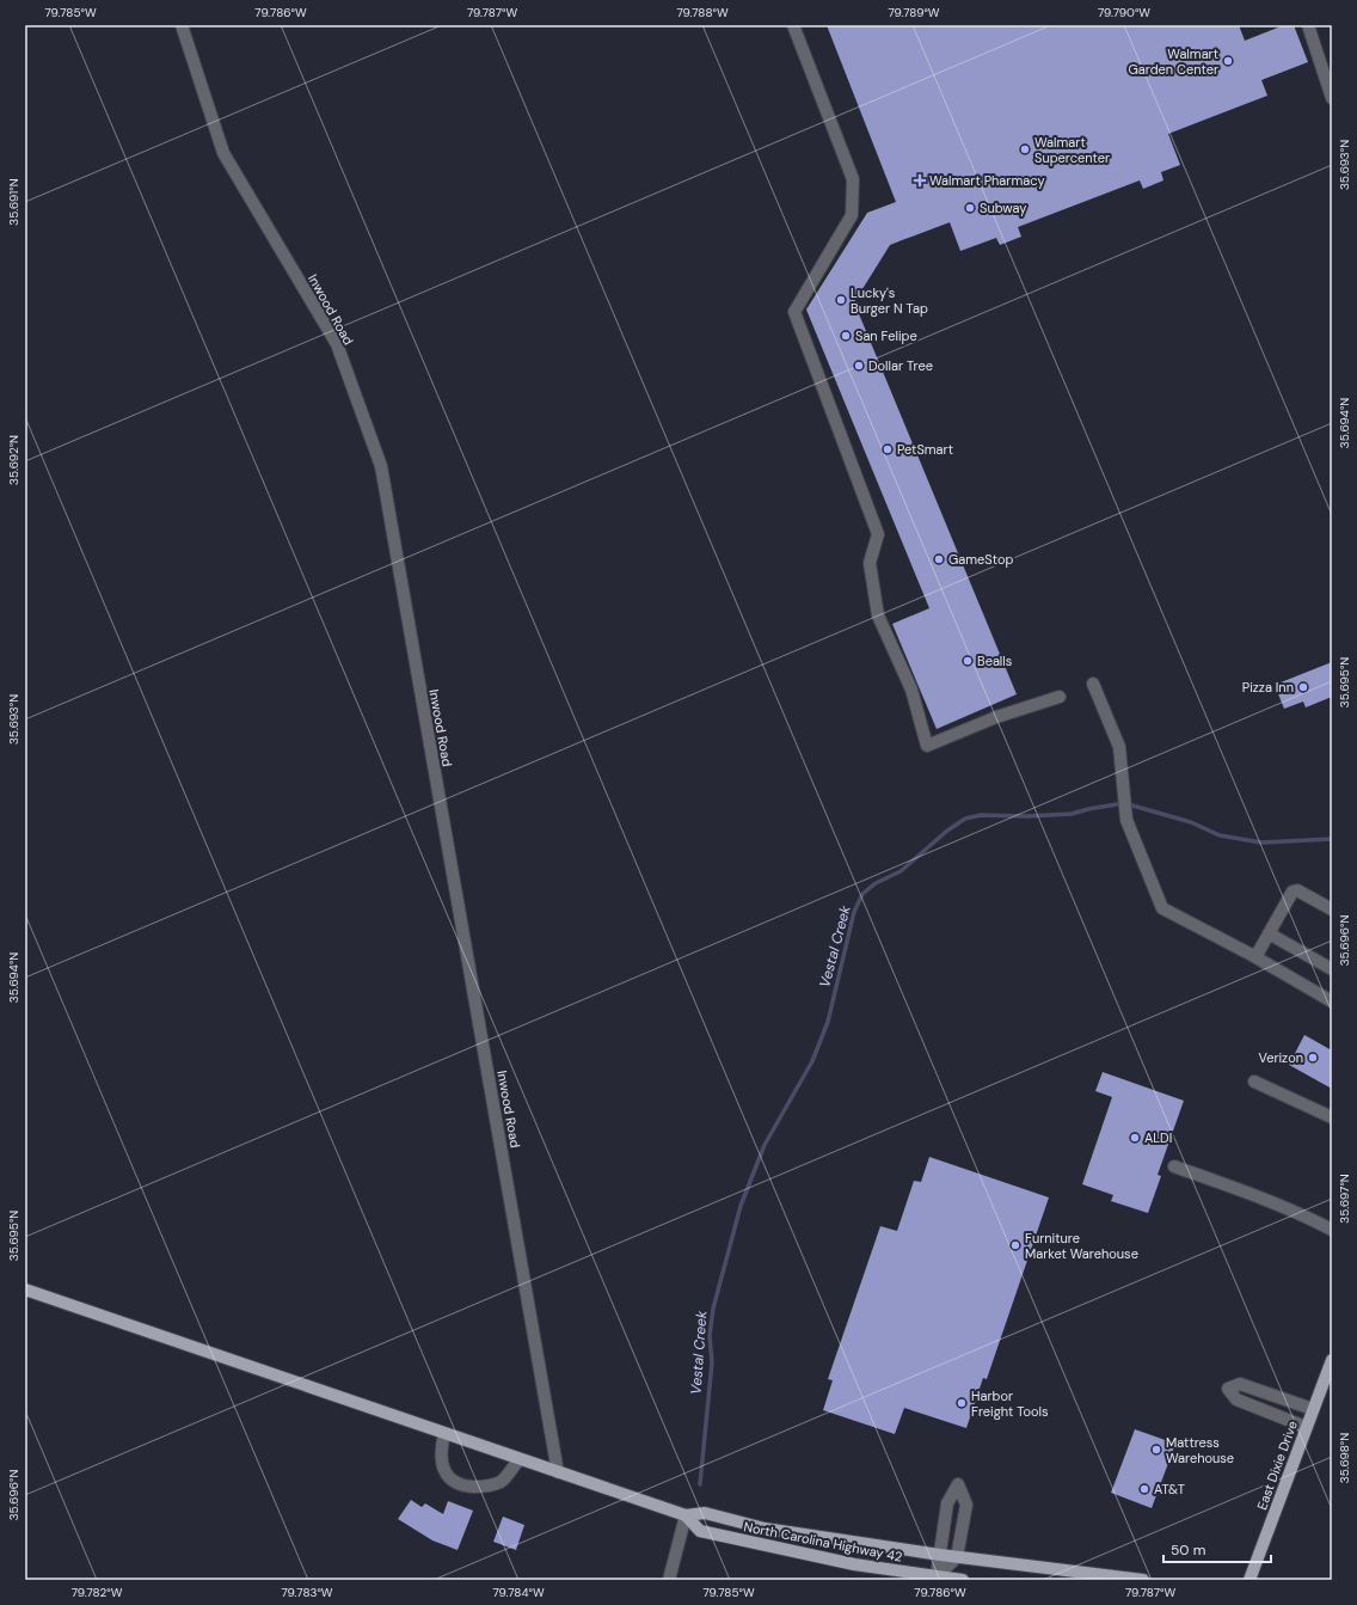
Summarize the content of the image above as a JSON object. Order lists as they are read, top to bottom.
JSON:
{
  "streets": {
    "main road": ["East Dixie Drive", "North Carolina Highway 42"],
    "street": ["Inwood Road"]
  },
  "water": ["Vestal Creek"],
  "places": {
    "other": [
      "Walmart Garden Center",
      "Walmart Supercenter",
      "Subway",
      "Lucky's Burger N Tap",
      "San Felipe",
      "Dollar Tree",
      "PetSmart",
      "GameStop",
      "Bealls",
      "Pizza Inn",
      "Verizon",
      "ALDI",
      "Furniture Market Warehouse",
      "Harbor Freight Tools",
      "Mattress Warehouse",
      "AT&T"
    ],
    "health": ["Walmart Pharmacy"]
  },
  "scale_bar": "50 m",
  "coordinates": [
    "79.785°W",
    "79.786°W",
    "79.787°W",
    "79.788°W",
    "79.789°W",
    "79.790°W",
    "35.693°N",
    "35.691°N",
    "35.694°N",
    "35.692°N",
    "35.695°N",
    "35.696°N",
    "35.697°N",
    "35.698°N",
    "79.782°W",
    "79.783°W",
    "79.784°W"
  ]
}
